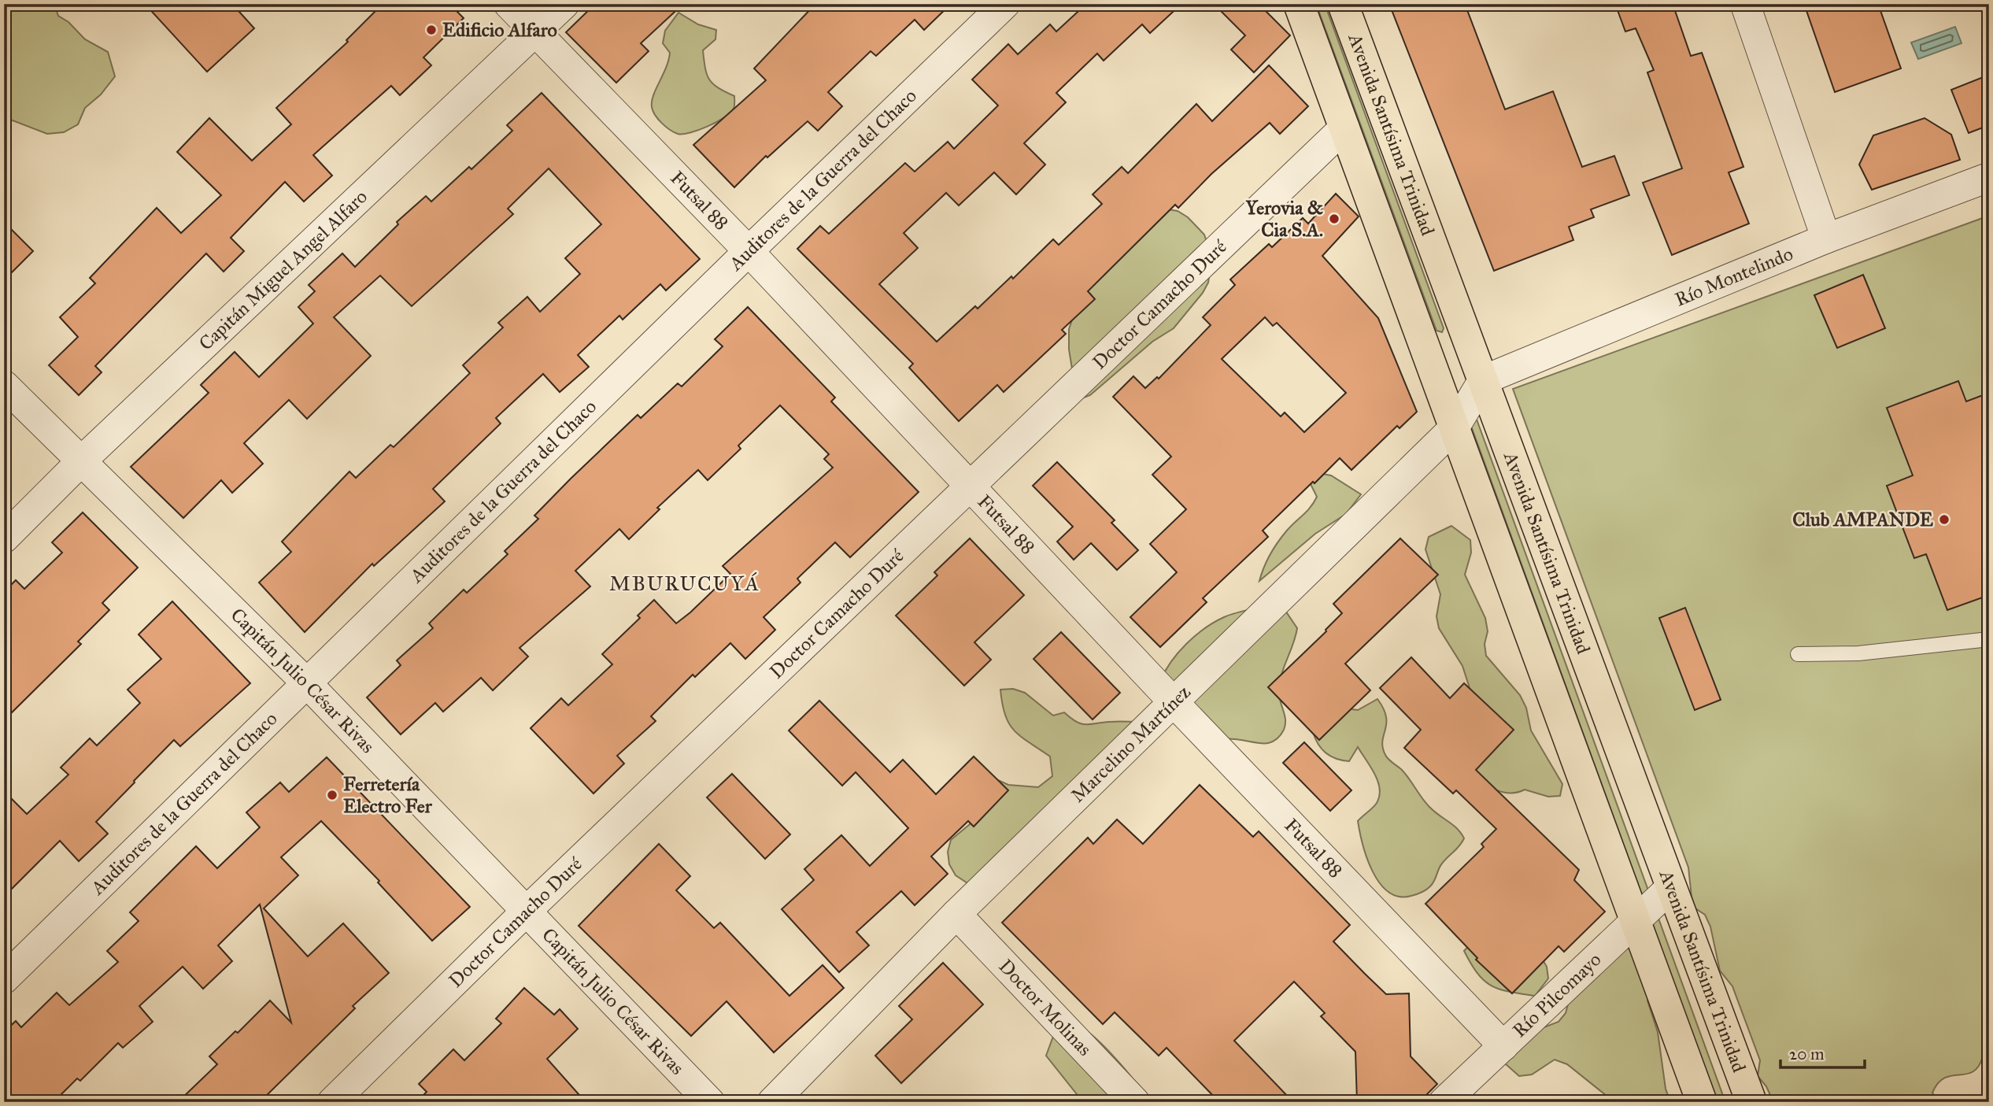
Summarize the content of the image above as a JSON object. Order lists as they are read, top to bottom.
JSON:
{
  "streets": {
    "main road": ["Avenida Santísima Trinidad"],
    "street": [
      "Auditores de la Guerra del Chaco",
      "Futsal 88",
      "Capitán Miguel Angel Alfaro",
      "Río Montelindo",
      "Doctor Camacho Duré",
      "Capitán Julio César Rivas",
      "Marcelino Martínez",
      "Río Pilcomayo",
      "Doctor Molinas"
    ]
  },
  "crossings": [
    ["Avenida Santísima Trinidad", "Río Montelindo"],
    ["Avenida Santísima Trinidad", "Marcelino Martínez"],
    ["Avenida Santísima Trinidad", "Río Pilcomayo"],
    ["Auditores de la Guerra del Chaco", "Futsal 88"],
    ["Auditores de la Guerra del Chaco", "Capitán Julio César Rivas"],
    ["Futsal 88", "Capitán Miguel Angel Alfaro"],
    ["Futsal 88", "Doctor Camacho Duré"],
    ["Futsal 88", "Marcelino Martínez"],
    ["Futsal 88", "Río Pilcomayo"],
    ["Capitán Miguel Angel Alfaro", "Capitán Julio César Rivas"],
    ["Río Montelindo", "Marcelino Martínez"],
    ["Doctor Camacho Duré", "Capitán Julio César Rivas"],
    ["Marcelino Martínez", "Doctor Molinas"]
  ],
  "districts": ["MBURUCUYÁ"],
  "places": [
    "Edificio Alfaro",
    "Yerovia & Cia S.A.",
    "Club AMPANDE",
    "Ferretería Electro Fer"
  ],
  "scale_bar": "20 m"
}
